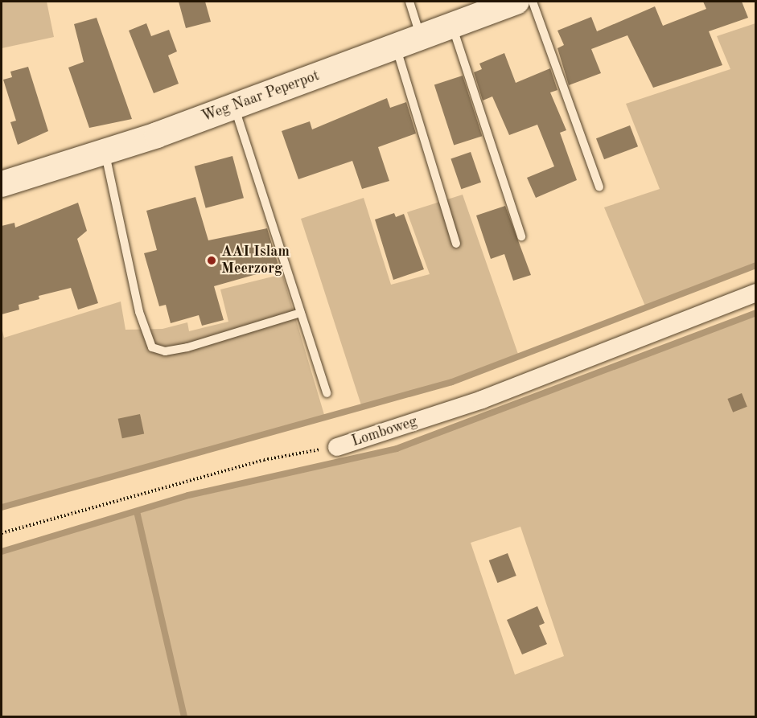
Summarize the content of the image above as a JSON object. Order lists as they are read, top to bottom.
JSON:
{
  "streets": {
    "street": ["Weg Naar Peperpot", "Lomboweg"]
  },
  "places": ["AAI Islam Meerzorg"]
}
